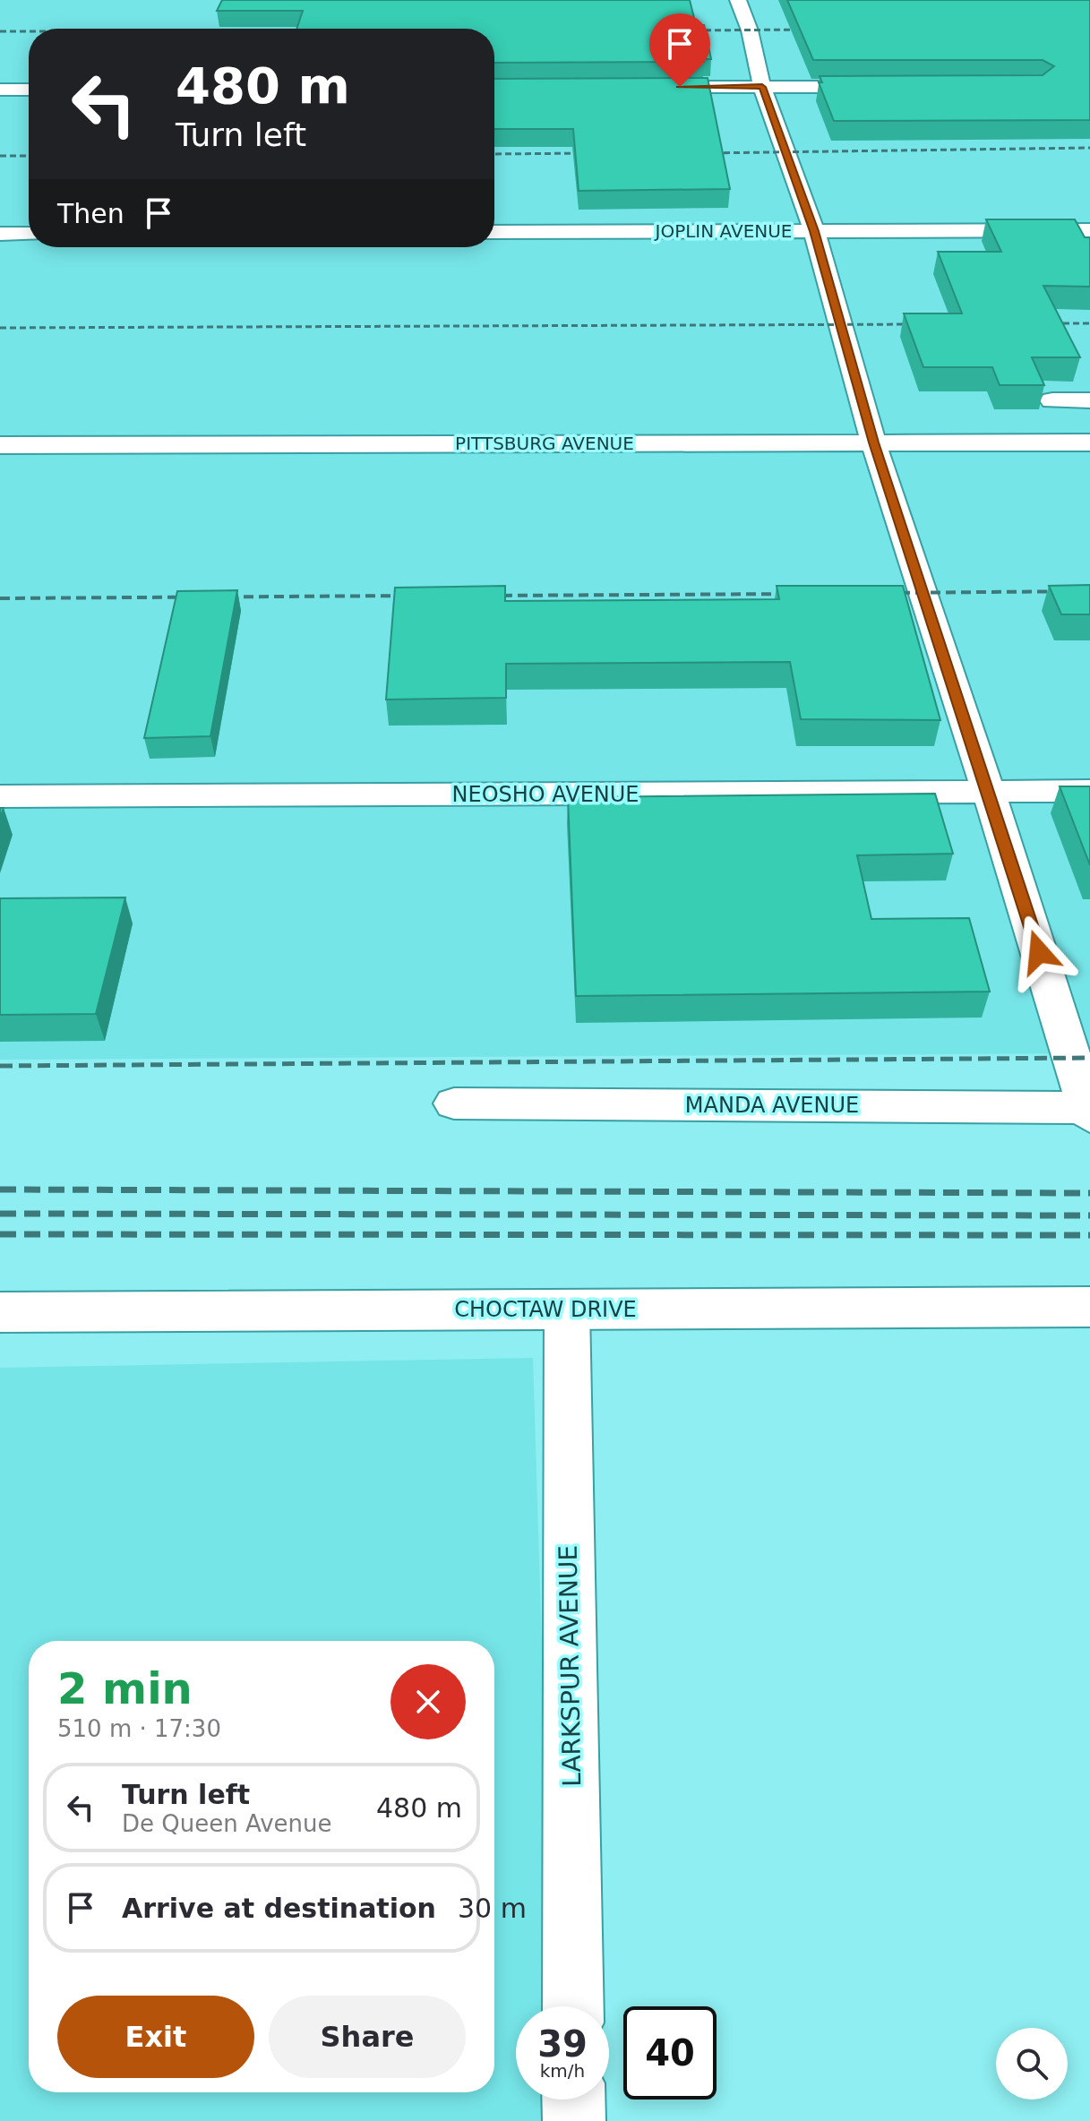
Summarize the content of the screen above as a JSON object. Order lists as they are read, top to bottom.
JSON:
{
  "streets": {
    "street": [
      "JOPLIN AVENUE",
      "PITTSBURG AVENUE",
      "NEOSHO AVENUE",
      "MANDA AVENUE",
      "CHOCTAW DRIVE",
      "LARKSPUR AVENUE"
    ]
  },
  "crossings": [
    ["CHOCTAW DRIVE", "LARKSPUR AVENUE"]
  ],
  "page": {
    "turn": ["480 m", "Turn left"],
    "then": "Then",
    "heading": ["2 min", "510 m · 17:30"],
    "list": [
      {
        "name": "Turn left",
        "note": "De Queen Avenue",
        "value": "480 m"
      },
      {
        "name": "Arrive at destination",
        "value": "30 m"
      }
    ],
    "buttons": ["Exit", "Share"],
    "speed": "39 km/h",
    "limit": "40"
  }
}
